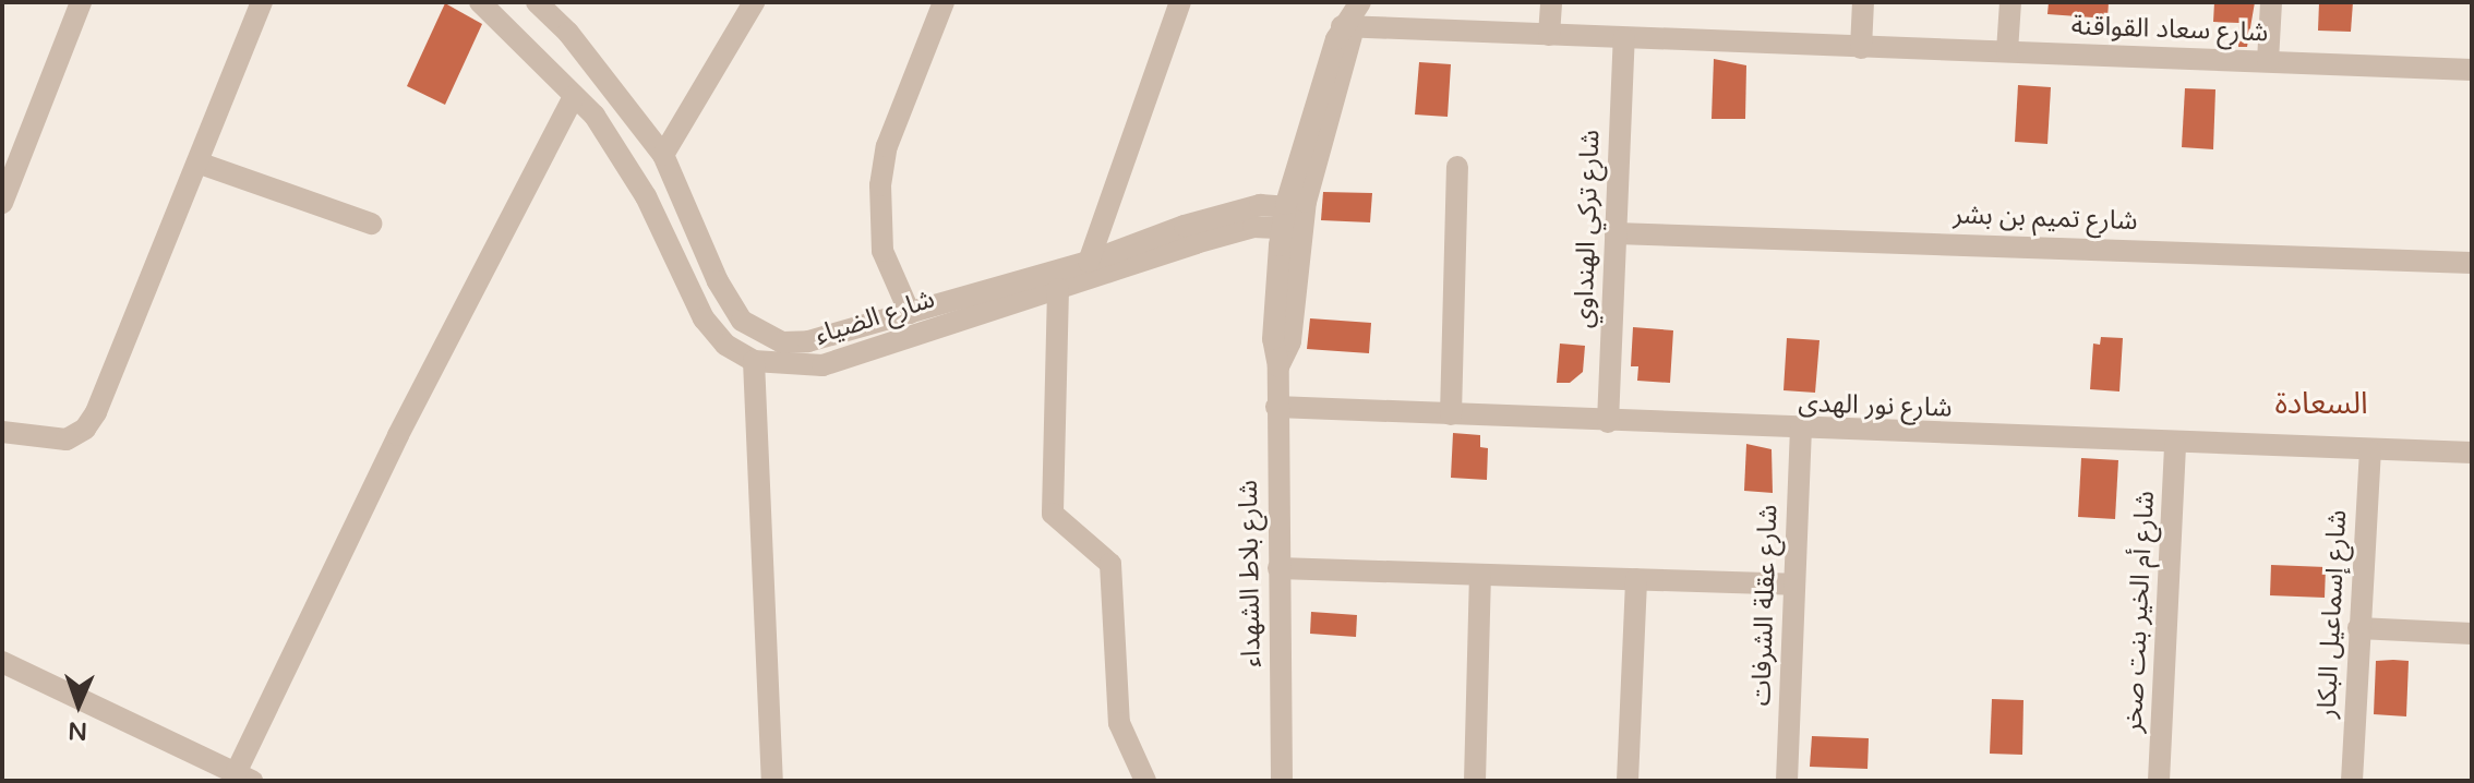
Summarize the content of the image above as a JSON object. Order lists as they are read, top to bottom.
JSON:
{
  "streets": {
    "street": [
      "شارع سعاد القواقنة",
      "شارع تميم بن بشر",
      "شارع تركي الهنداوي",
      "شارع الضياء",
      "شارع نور الهدى",
      "شارع بلاط الشهداء",
      "شارع عقلة الشرفات",
      "شارع أم الخير بنت صخر",
      "شارع إسماعيل البكار"
    ]
  },
  "crossings": [
    ["شارع سعاد القواقنة", "شارع تركي الهنداوي"],
    ["شارع سعاد القواقنة", "شارع بلاط الشهداء"],
    ["شارع تميم بن بشر", "شارع تركي الهنداوي"],
    ["شارع تركي الهنداوي", "شارع نور الهدى"],
    ["شارع الضياء", "شارع بلاط الشهداء"],
    ["شارع نور الهدى", "شارع بلاط الشهداء"],
    ["شارع نور الهدى", "شارع عقلة الشرفات"],
    ["شارع نور الهدى", "شارع أم الخير بنت صخر"],
    ["شارع نور الهدى", "شارع إسماعيل البكار"]
  ],
  "districts": ["السعادة"],
  "north": "bottom"
}
